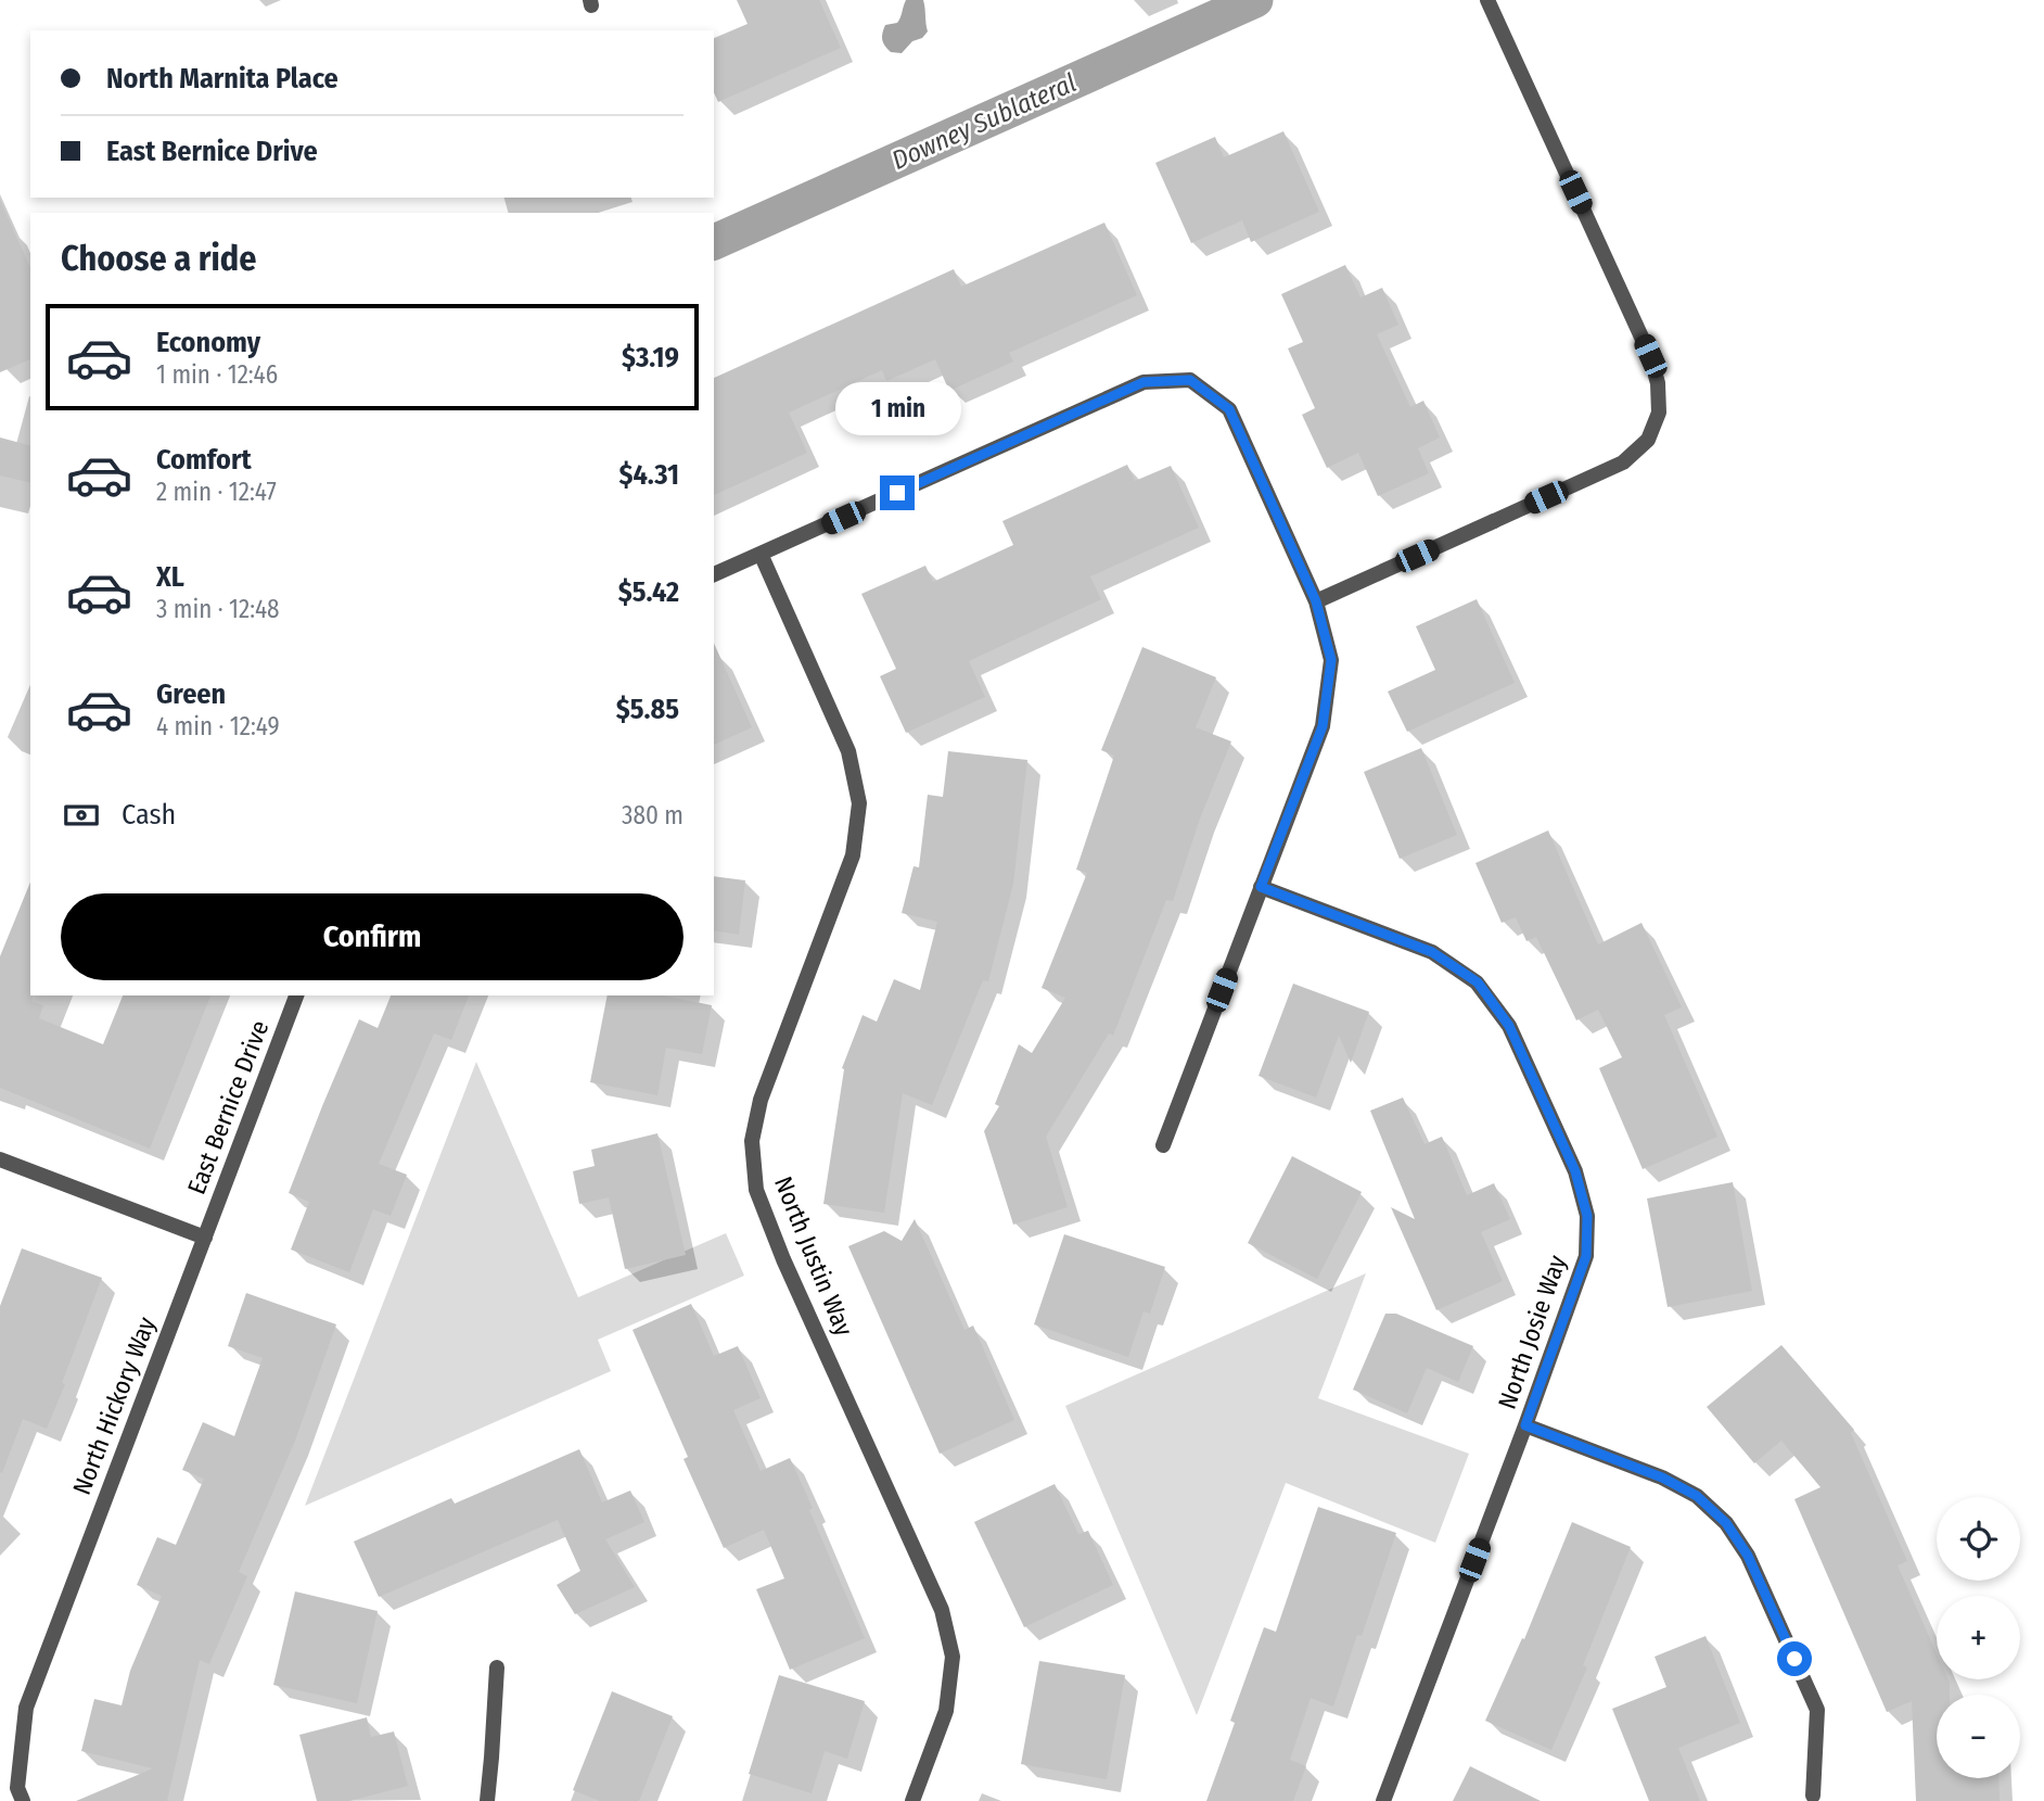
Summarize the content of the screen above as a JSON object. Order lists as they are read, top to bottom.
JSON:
{
  "streets": {
    "street": [
      "East Bernice Drive",
      "North Justin Way",
      "North Josie Way",
      "North Hickory Way"
    ]
  },
  "crossings": [
    ["East Bernice Drive", "North Hickory Way"]
  ],
  "water": ["Downey Sublateral"],
  "page": {
    "banner": ["North Marnita Place", "East Bernice Drive"],
    "heading": "Choose a ride",
    "list": [
      {
        "name": "Economy",
        "note": "1 min · 12:46",
        "value": "$3.19"
      },
      {
        "name": "Comfort",
        "note": "2 min · 12:47",
        "value": "$4.31"
      },
      {
        "name": "XL",
        "note": "3 min · 12:48",
        "value": "$5.42"
      },
      {
        "name": "Green",
        "note": "4 min · 12:49",
        "value": "$5.85"
      }
    ],
    "bubble": "1 min",
    "pay": ["Cash", "380 m"],
    "buttons": "Confirm",
    "map_buttons": ["+", "−"]
  }
}
